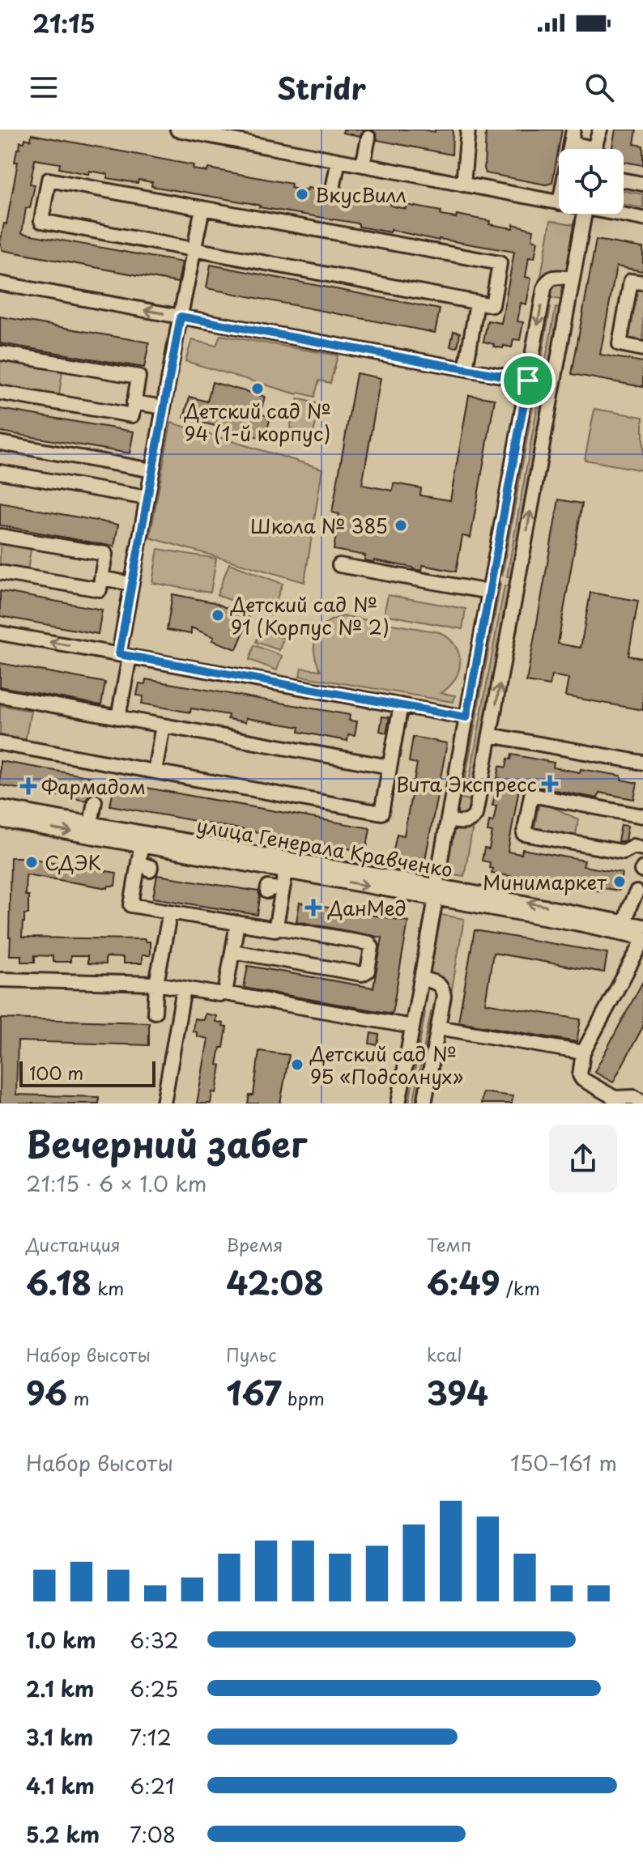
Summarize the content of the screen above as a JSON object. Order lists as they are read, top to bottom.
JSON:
{
  "streets": {
    "street": ["улица Генерала Кравченко"]
  },
  "places": {
    "other": [
      "ВкусВилл",
      "Детский сад № 94 (1-й корпус)",
      "Школа № 385",
      "Детский сад № 91 (Корпус № 2)",
      "СДЭК",
      "Минимаркет",
      "Детский сад № 95 «Подсолнух»"
    ],
    "health": ["Вита Экспресс", "Фармадом", "ДанМед"]
  },
  "scale_bar": "100 m",
  "page": {
    "status": "21:15",
    "header": "Stridr",
    "scale": "100 m",
    "heading": ["Вечерний забег", "21:15 · 6 × 1.0 km"],
    "stats": [
      ["Дистанция", "6.18 km"],
      ["Время", "42:08"],
      ["Темп", "6:49 /km"],
      ["Набор высоты", "96 m"],
      ["Пульс", "167 bpm"],
      ["kcal", "394"]
    ],
    "chart": ["Набор высоты", "150–161 m"],
    "list": [
      {
        "name": "1.0 km",
        "note": "6:32"
      },
      {
        "name": "2.1 km",
        "note": "6:25"
      },
      {
        "name": "3.1 km",
        "note": "7:12"
      },
      {
        "name": "4.1 km",
        "note": "6:21"
      },
      {
        "name": "5.2 km",
        "note": "7:08"
      }
    ]
  }
}
